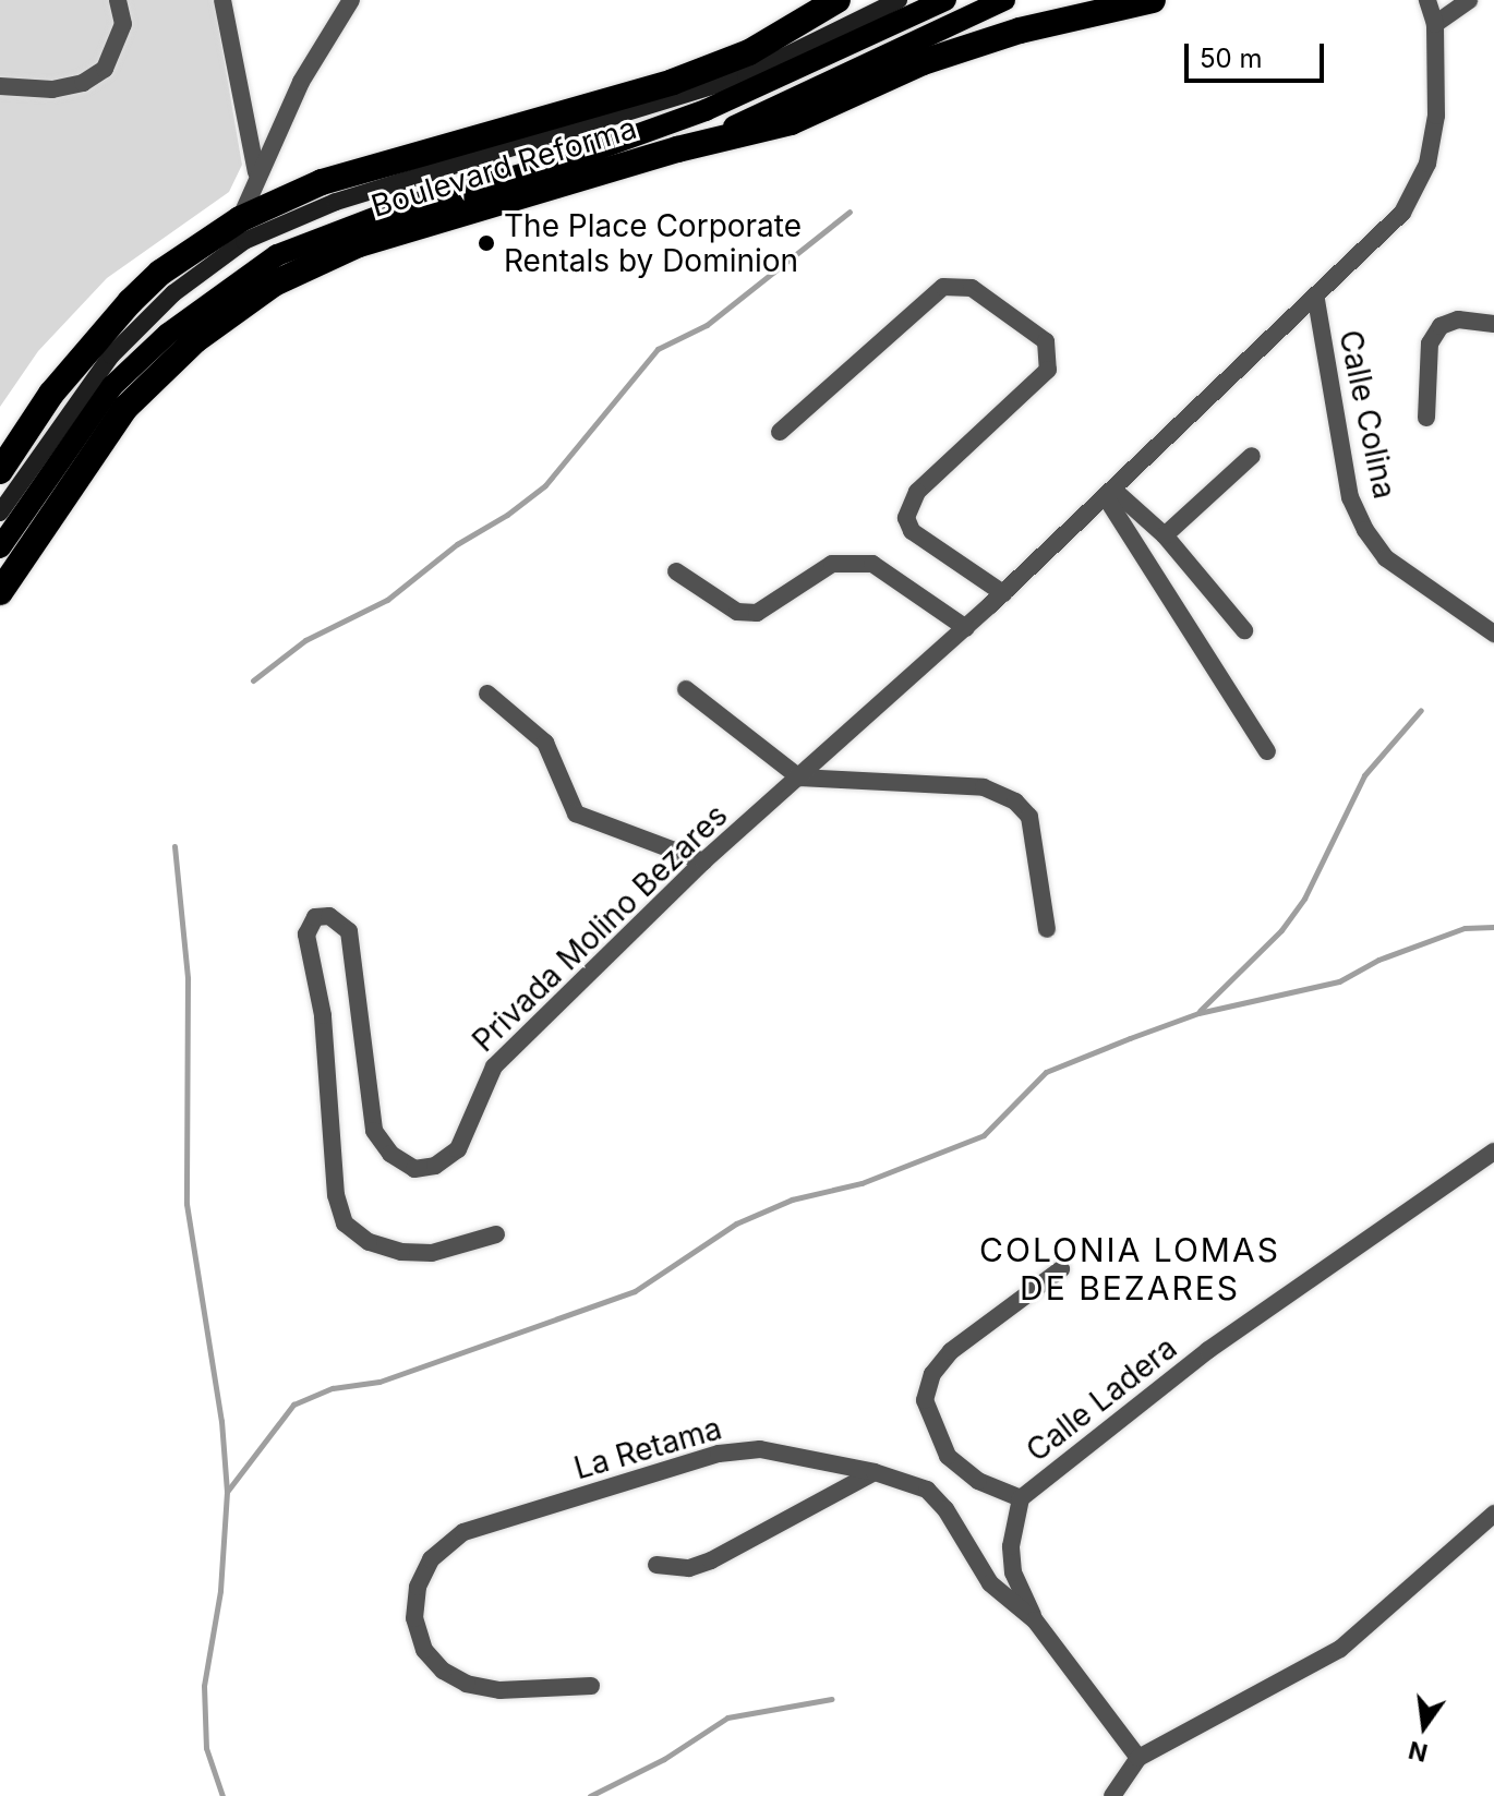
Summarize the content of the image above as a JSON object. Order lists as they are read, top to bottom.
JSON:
{
  "streets": {
    "highway": ["Boulevard Reforma"],
    "street": [
      "Calle Colina",
      "Privada Molino Bezares",
      "Calle Ladera",
      "La Retama"
    ]
  },
  "crossings": [
    ["Calle Colina", "Privada Molino Bezares"],
    ["Calle Ladera", "La Retama"]
  ],
  "districts": ["COLONIA LOMAS DE BEZARES"],
  "places": ["The Place Corporate Rentals by Dominion"],
  "scale_bar": "50 m",
  "north": "bottom"
}
